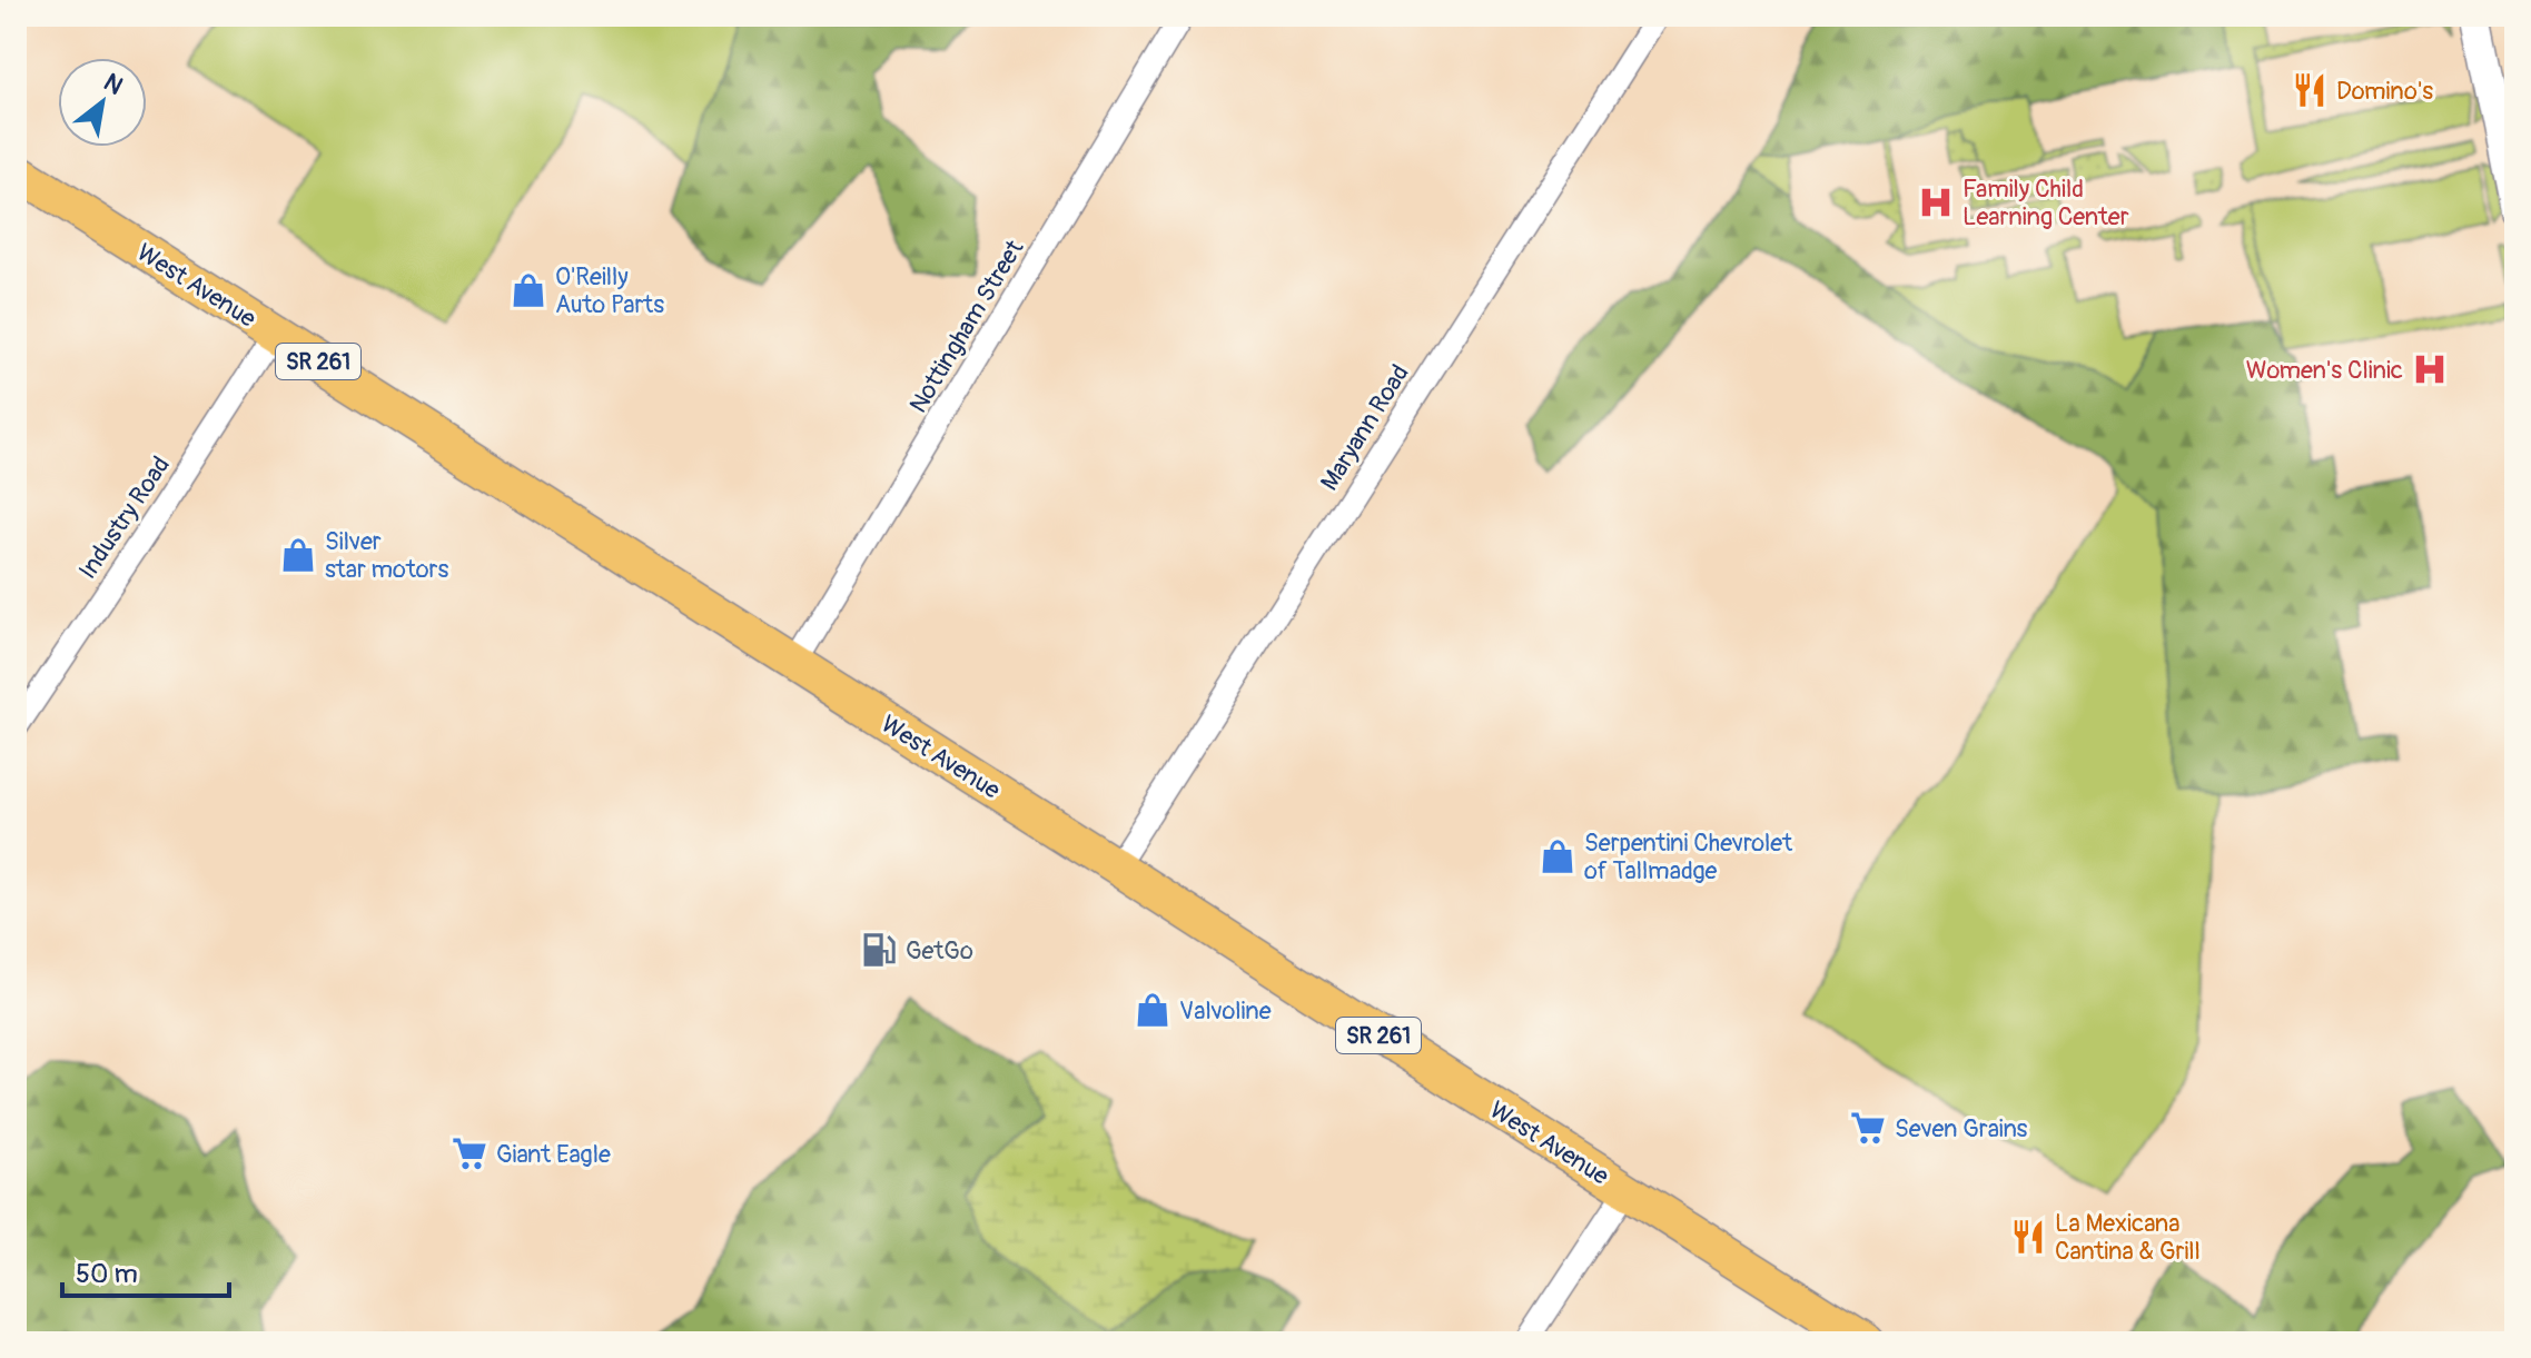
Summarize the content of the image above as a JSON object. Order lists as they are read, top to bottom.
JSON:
{
  "streets": {
    "main road": ["West Avenue", "SR 261"],
    "street": ["Nottingham Street", "Maryann Road", "Industry Road"]
  },
  "crossings": [
    ["West Avenue", "Nottingham Street"],
    ["West Avenue", "Maryann Road"],
    ["West Avenue", "Industry Road"]
  ],
  "places": {
    "restaurant": ["Domino's", "La Mexicana Cantina & Grill"],
    "hospital": ["Family Child Learning Center", "Women's Clinic"],
    "shop": [
      "O'Reilly Auto Parts",
      "Silver star motors",
      "Serpentini Chevrolet of Tallmadge",
      "Valvoline"
    ],
    "fuel station": ["GetGo"],
    "supermarket": ["Seven Grains", "Giant Eagle"]
  },
  "scale_bar": "50 m",
  "north": "top right"
}
